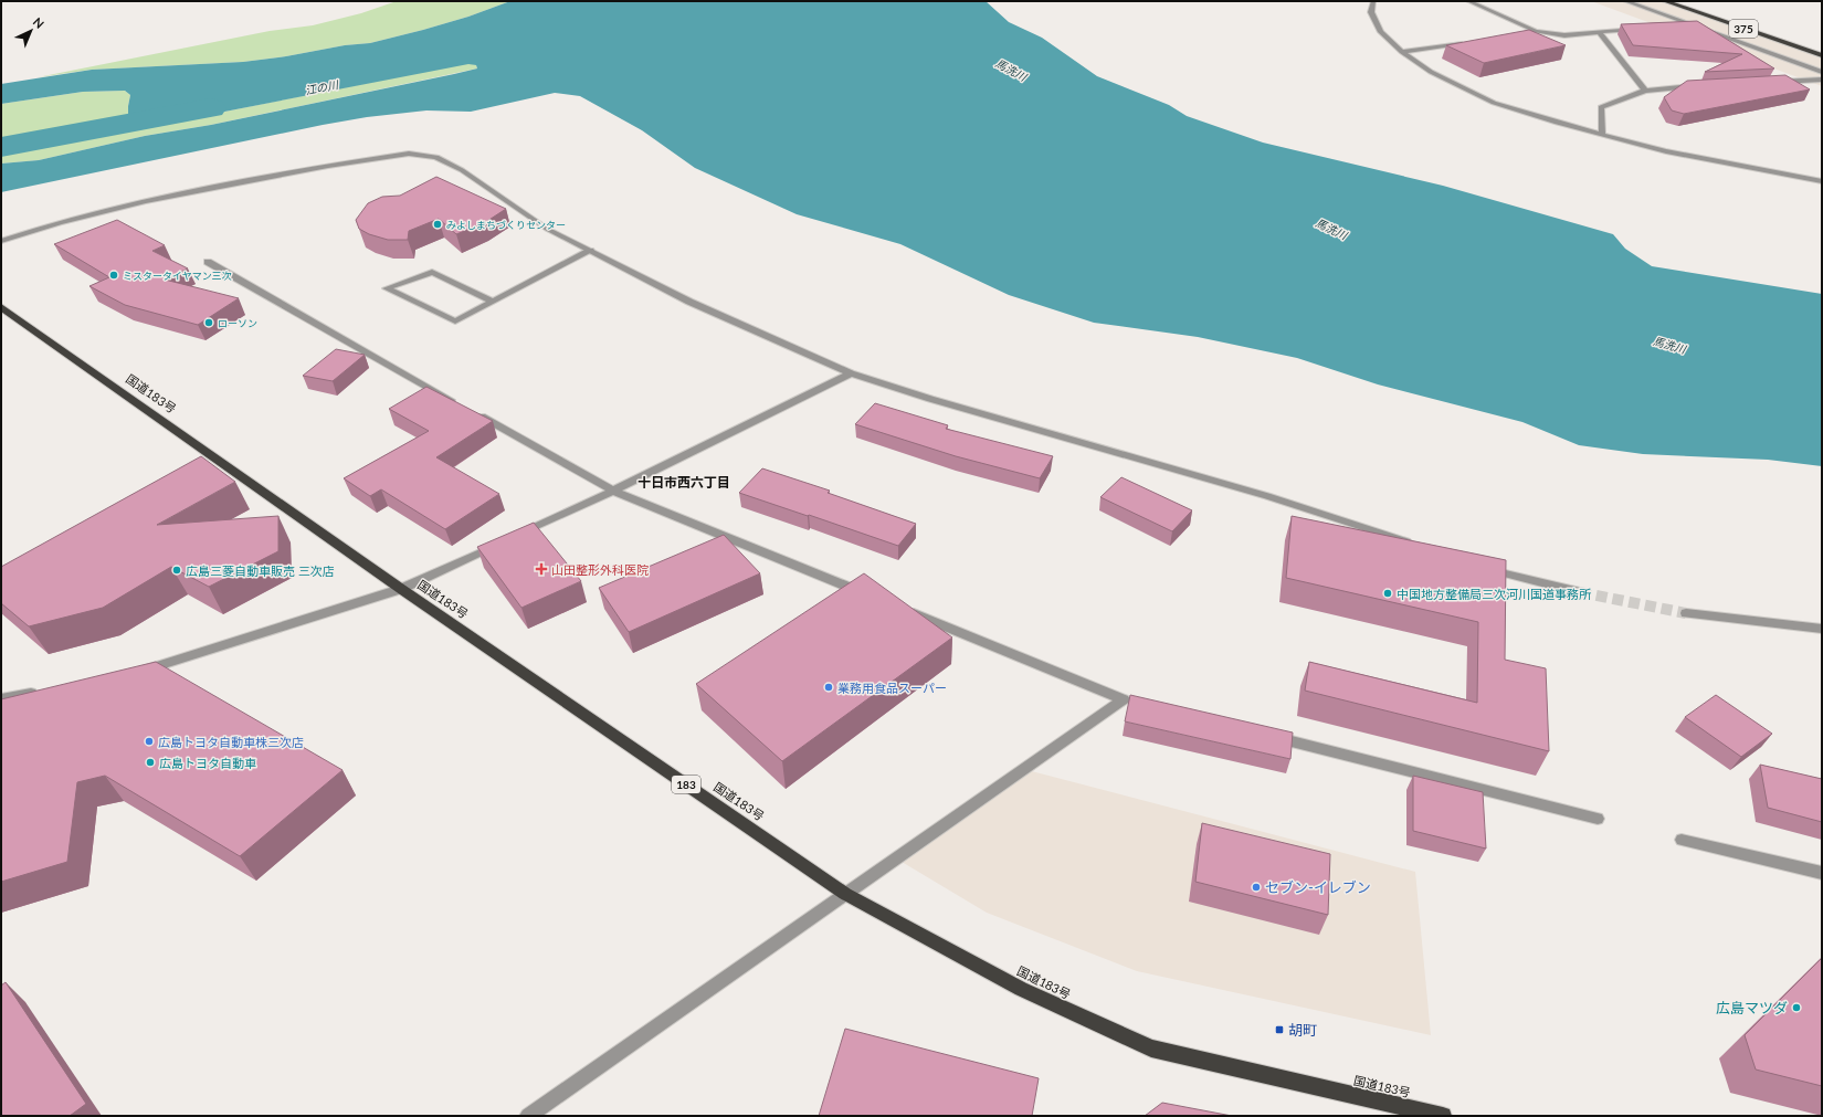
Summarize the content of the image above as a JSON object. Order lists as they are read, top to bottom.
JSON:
{
  "streets": {
    "highway": ["375", "国道183号", "183"]
  },
  "districts": ["十日市西六丁目"],
  "water": ["馬洗川", "江の川"],
  "places": {
    "other": [
      "みよしまちづくりセンター",
      "ミスタータイヤマン三次",
      "ローソン",
      "広島三菱自動車販売 三次店",
      "中国地方整備局三次河川国道事務所",
      "業務用食品スーパー",
      "広島トヨタ自動車株三次店",
      "広島トヨタ自動車",
      "セブン-イレブン",
      "広島マツダ"
    ],
    "health": ["山田整形外科医院"],
    "transit": ["胡町"]
  },
  "north": "top right"
}
